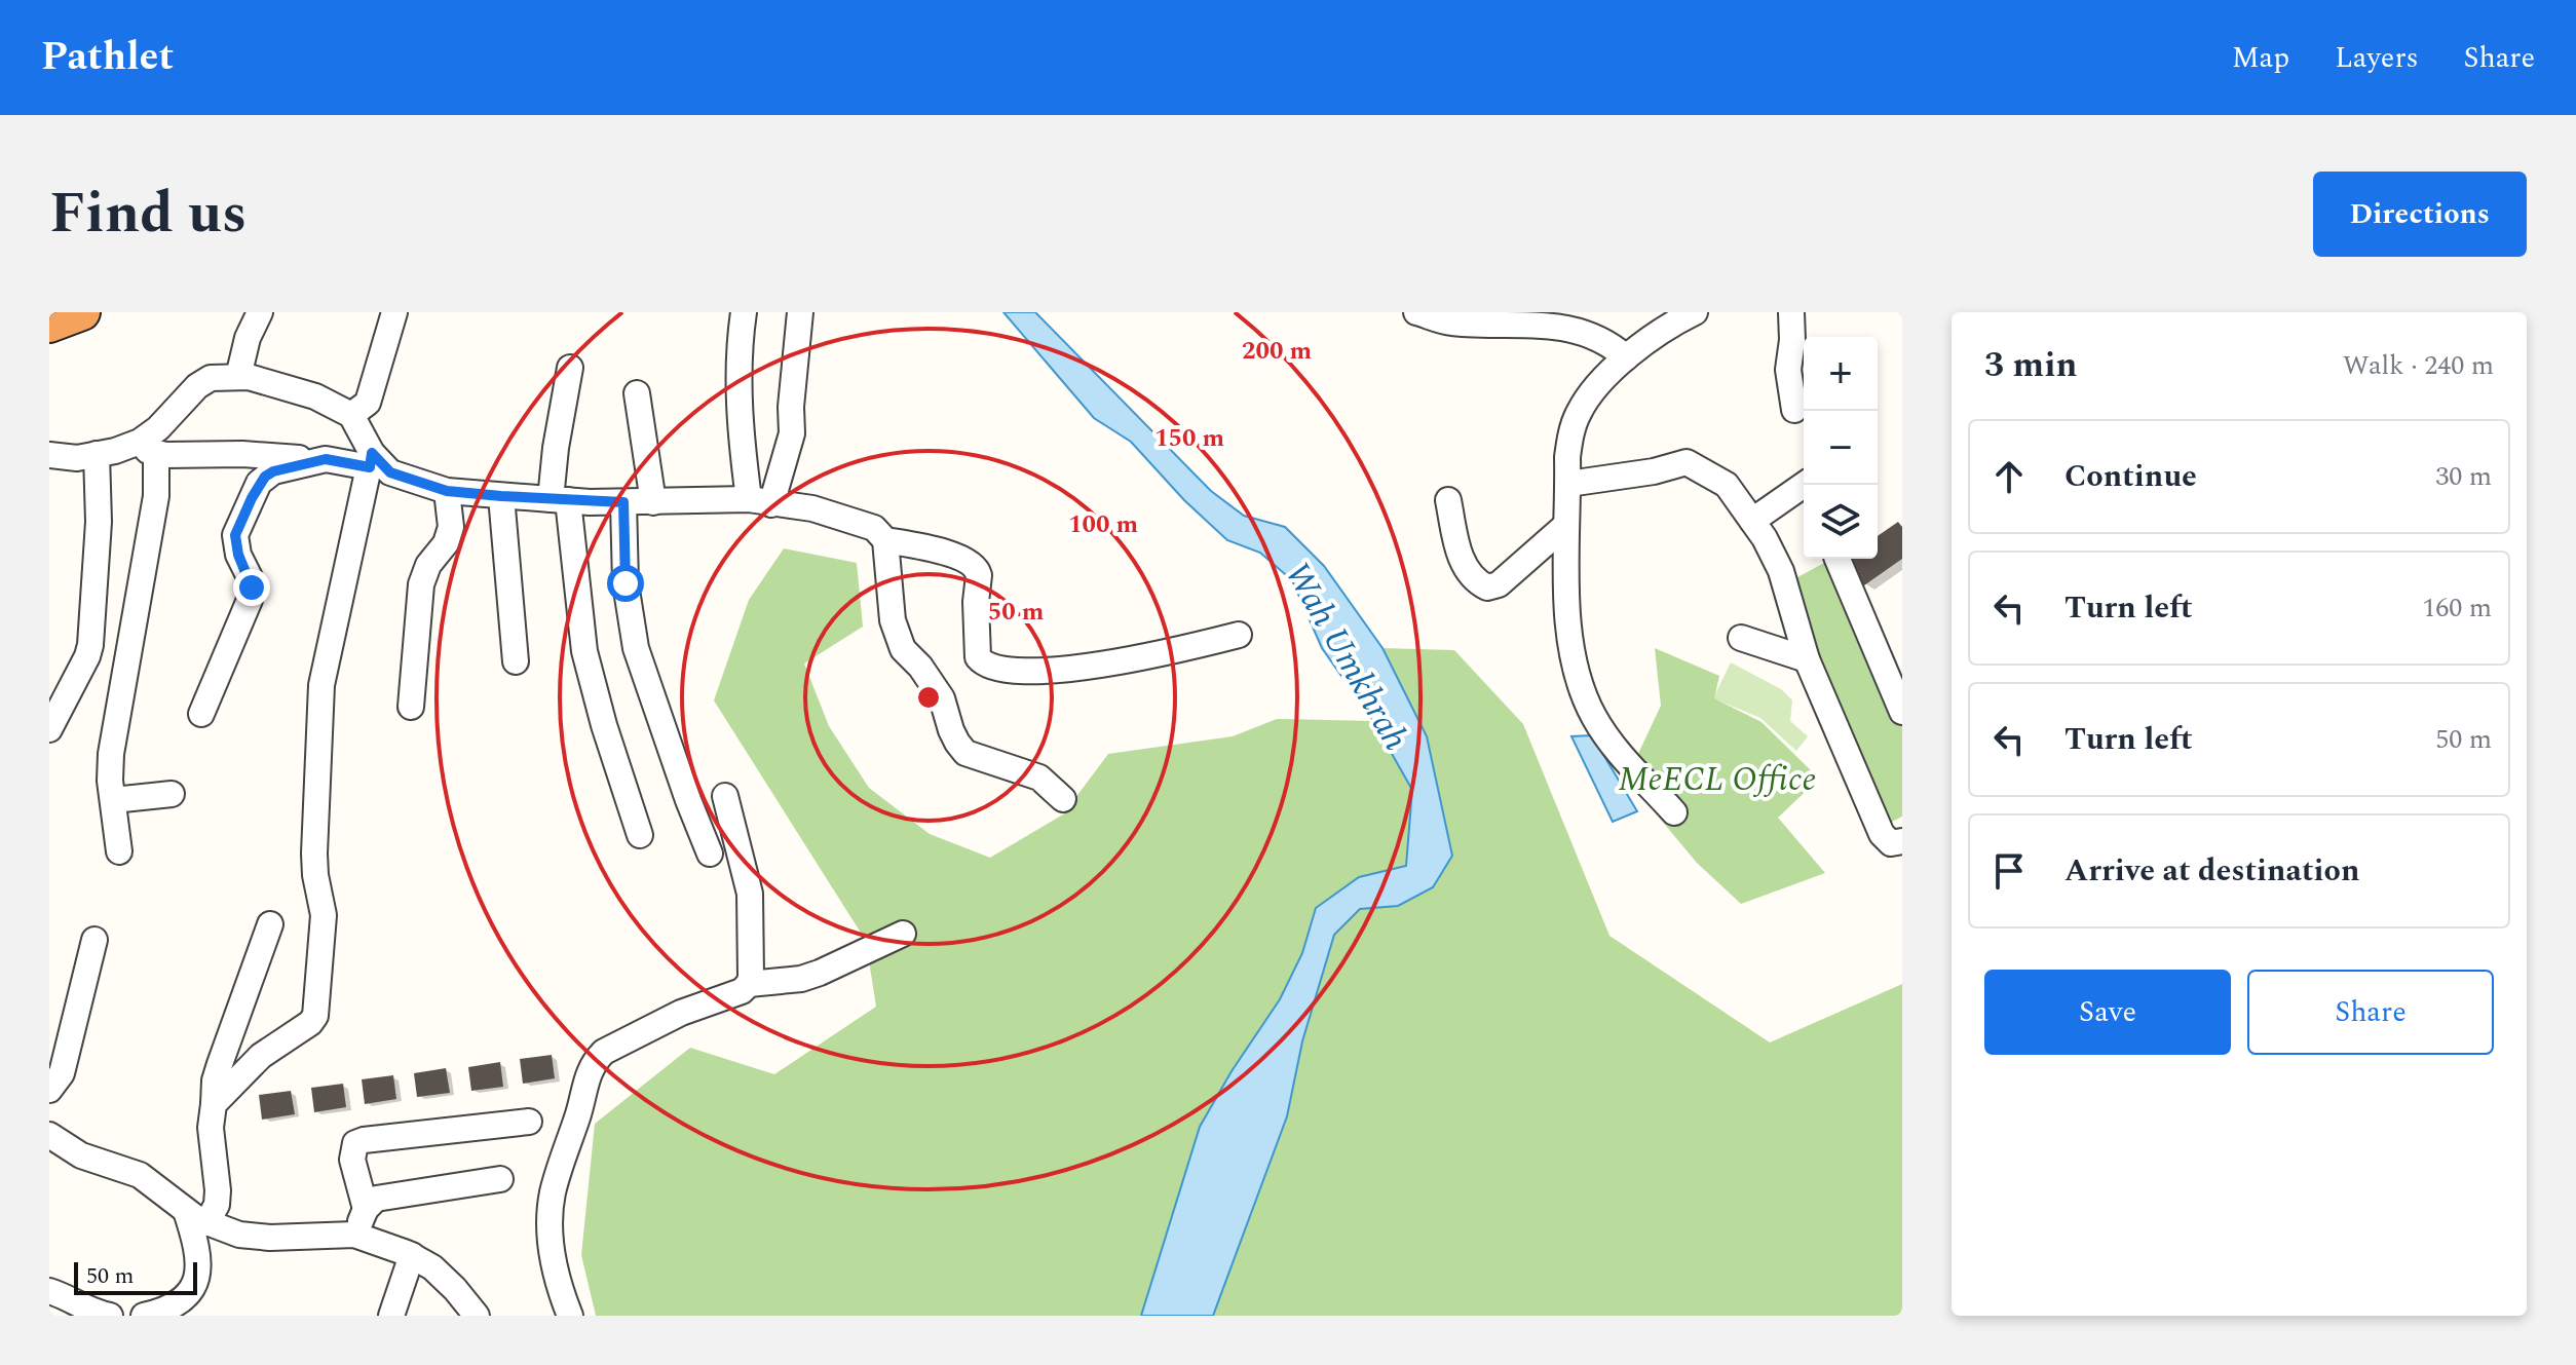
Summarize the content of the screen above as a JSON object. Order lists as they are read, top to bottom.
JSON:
{
  "water": ["Wah Umkhrah"],
  "parks": ["MeECL Office"],
  "scale_bar": "50 m",
  "page": {
    "header": "Pathlet",
    "nav": ["Map", "Layers", "Share"],
    "title": "Find us",
    "buttons": [
      "Directions",
      ["Save", "Share"]
    ],
    "heading": ["3 min", "Walk · 240 m"],
    "map_buttons": ["+", "−"],
    "list": [
      ["Continue", "30 m"],
      ["Turn left", "160 m"],
      ["Turn left", "50 m"],
      "Arrive at destination"
    ],
    "scale": "50 m"
  },
  "rings": [
    "200 m",
    "150 m",
    "100 m",
    "50 m"
  ]
}
